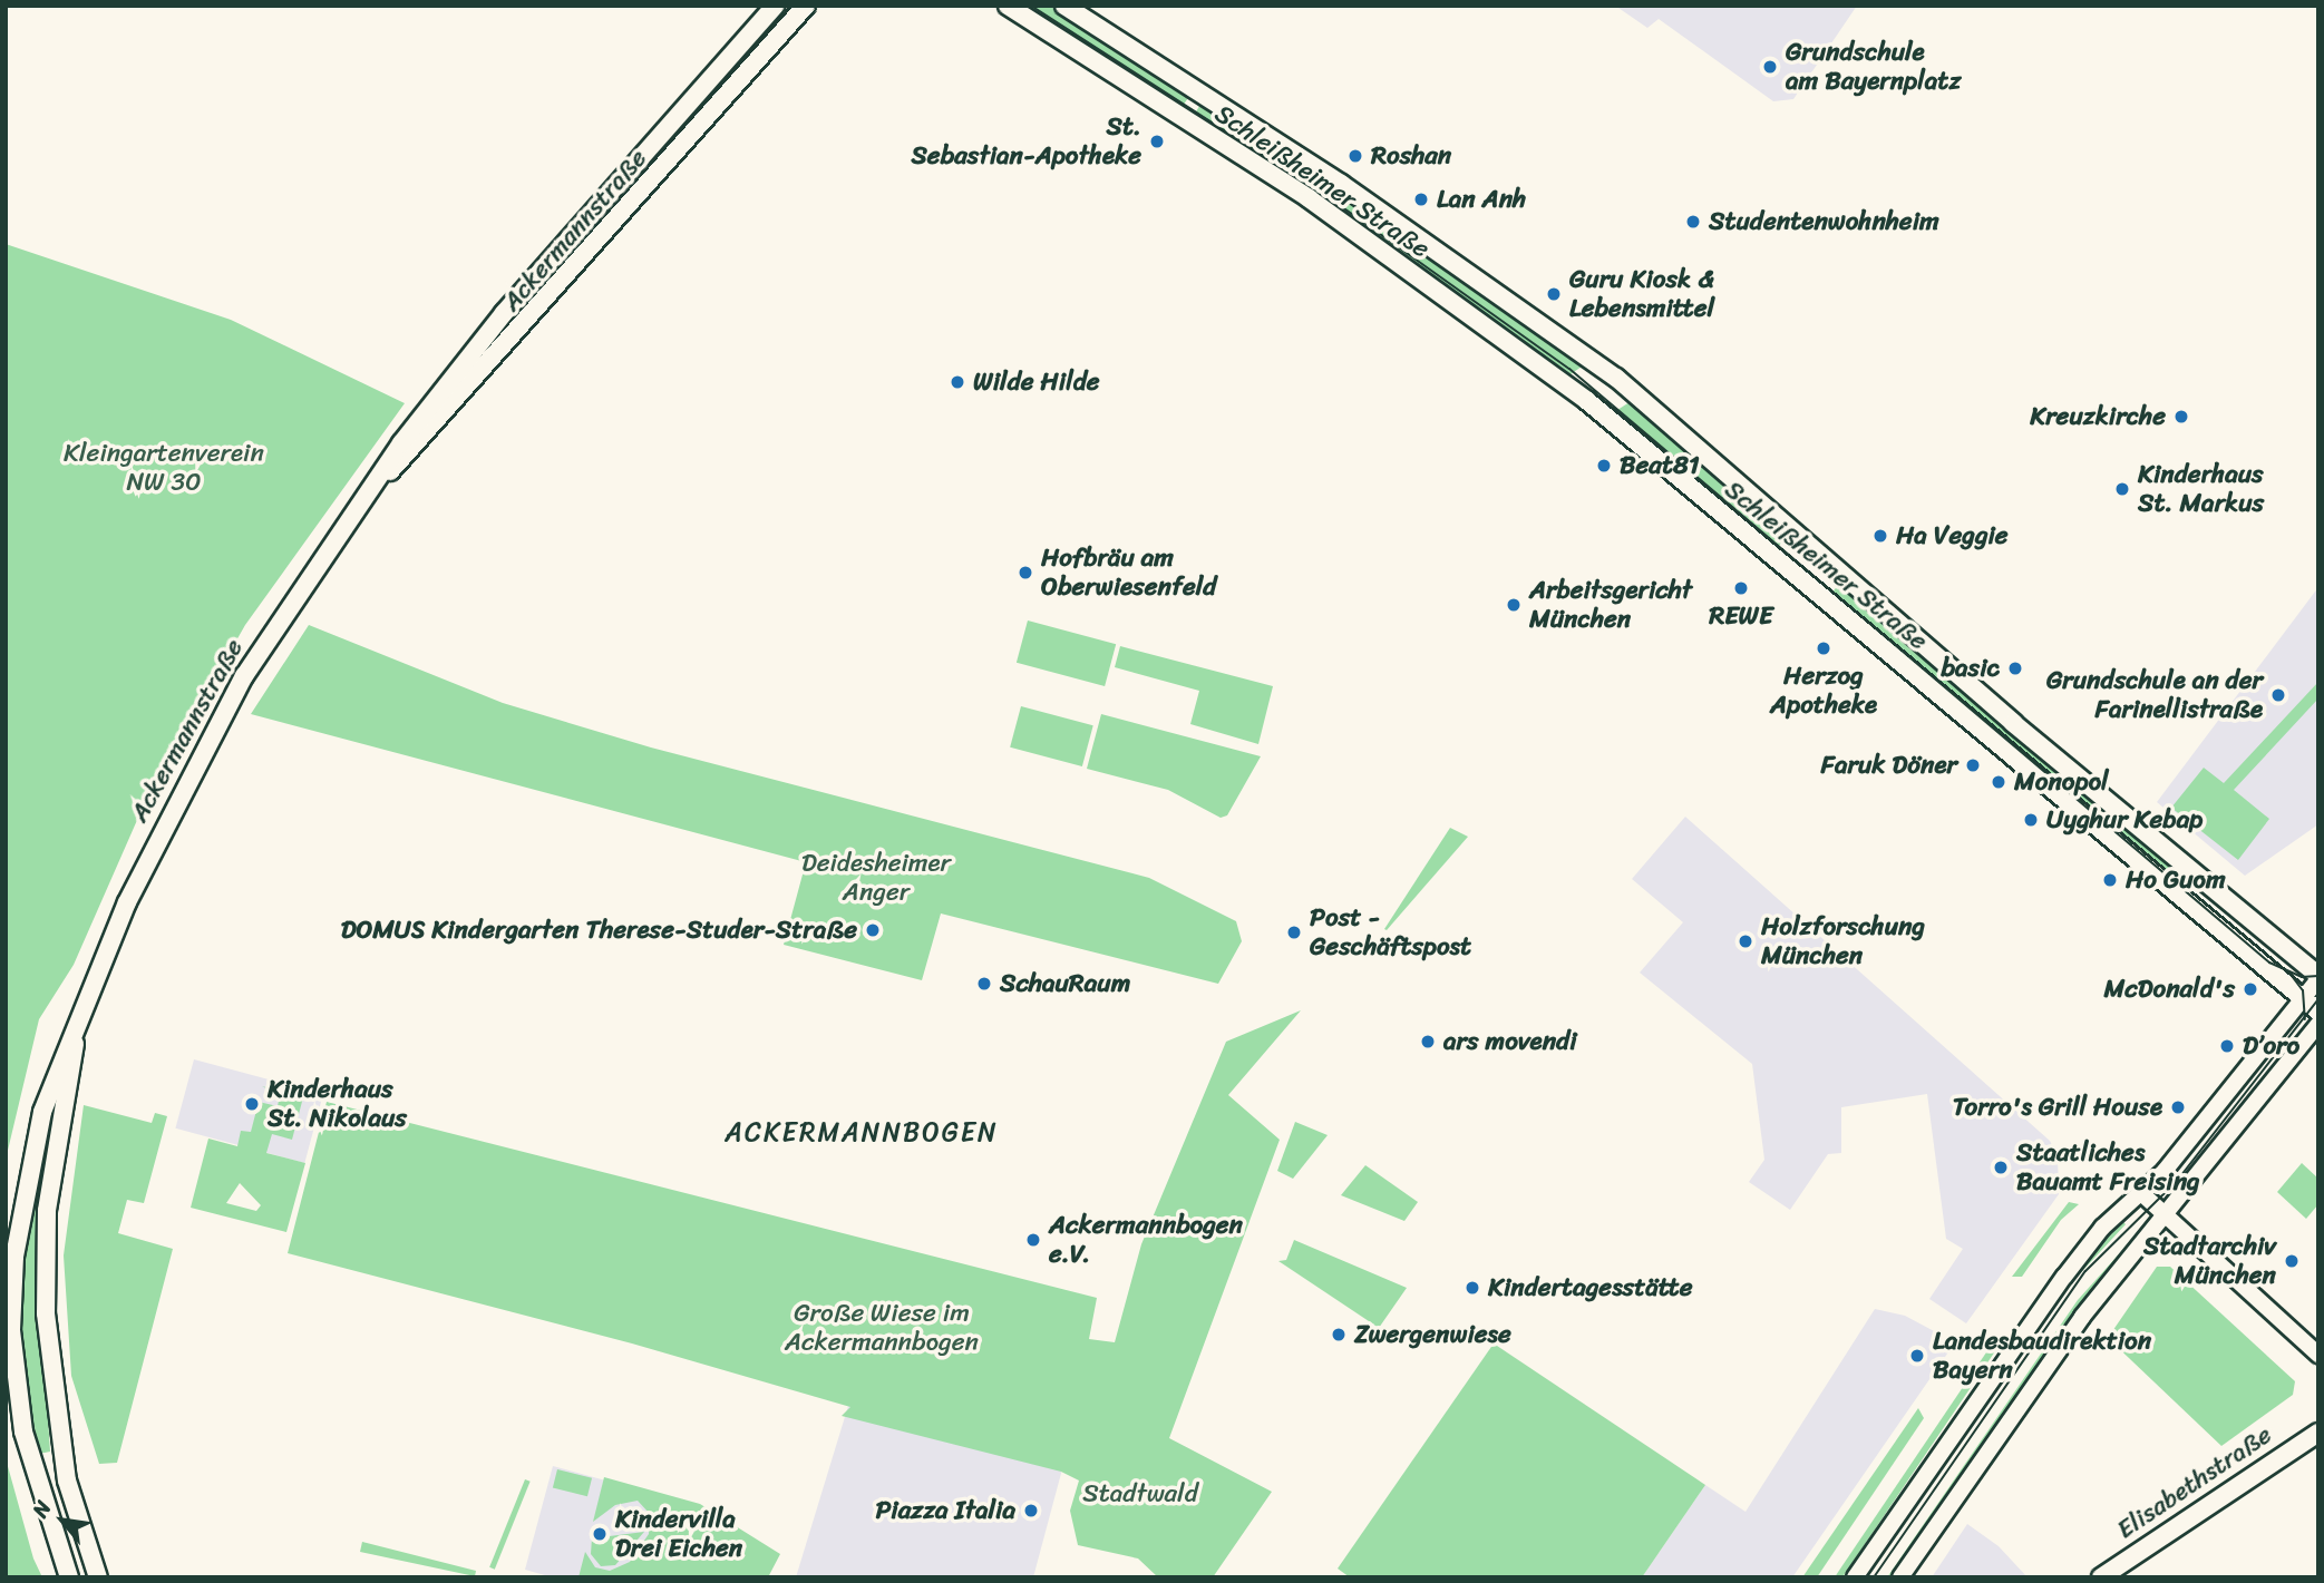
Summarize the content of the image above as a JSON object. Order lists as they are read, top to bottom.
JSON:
{
  "streets": {
    "main road": ["Schleißheimer Straße", "Ackermannstraße", "Elisabethstraße"]
  },
  "districts": ["ACKERMANNBOGEN"],
  "parks": [
    "Kleingartenverein NW 30",
    "Deidesheimer Anger",
    "Große Wiese im Ackermannbogen",
    "Stadtwald"
  ],
  "places": [
    "Grundschule am Bayernplatz",
    "St. Sebastian-Apotheke",
    "Roshan",
    "Lan Anh",
    "Studentenwohnheim",
    "Guru Kiosk & Lebensmittel",
    "Wilde Hilde",
    "Kreuzkirche",
    "Beat81",
    "Kinderhaus St. Markus",
    "Ha Veggie",
    "Hofbräu am Oberwiesenfeld",
    "REWE",
    "Arbeitsgericht München",
    "Herzog Apotheke",
    "basic",
    "Grundschule an der Farinellistraße",
    "Faruk Döner",
    "Monopol",
    "Uyghur Kebap",
    "Ho Guom",
    "DOMUS Kindergarten Therese-Studer-Straße",
    "Post - Geschäftspost",
    "Holzforschung München",
    "SchauRaum",
    "McDonald's",
    "ars movendi",
    "D’oro",
    "Kinderhaus St. Nikolaus",
    "Torro's Grill House",
    "Staatliches Bauamt Freising",
    "Ackermannbogen e.V.",
    "Stadtarchiv München",
    "Kindertagesstätte",
    "Zwergenwiese",
    "Landesbaudirektion Bayern",
    "Piazza Italia",
    "Kindervilla Drei Eichen"
  ],
  "north": "top left"
}
